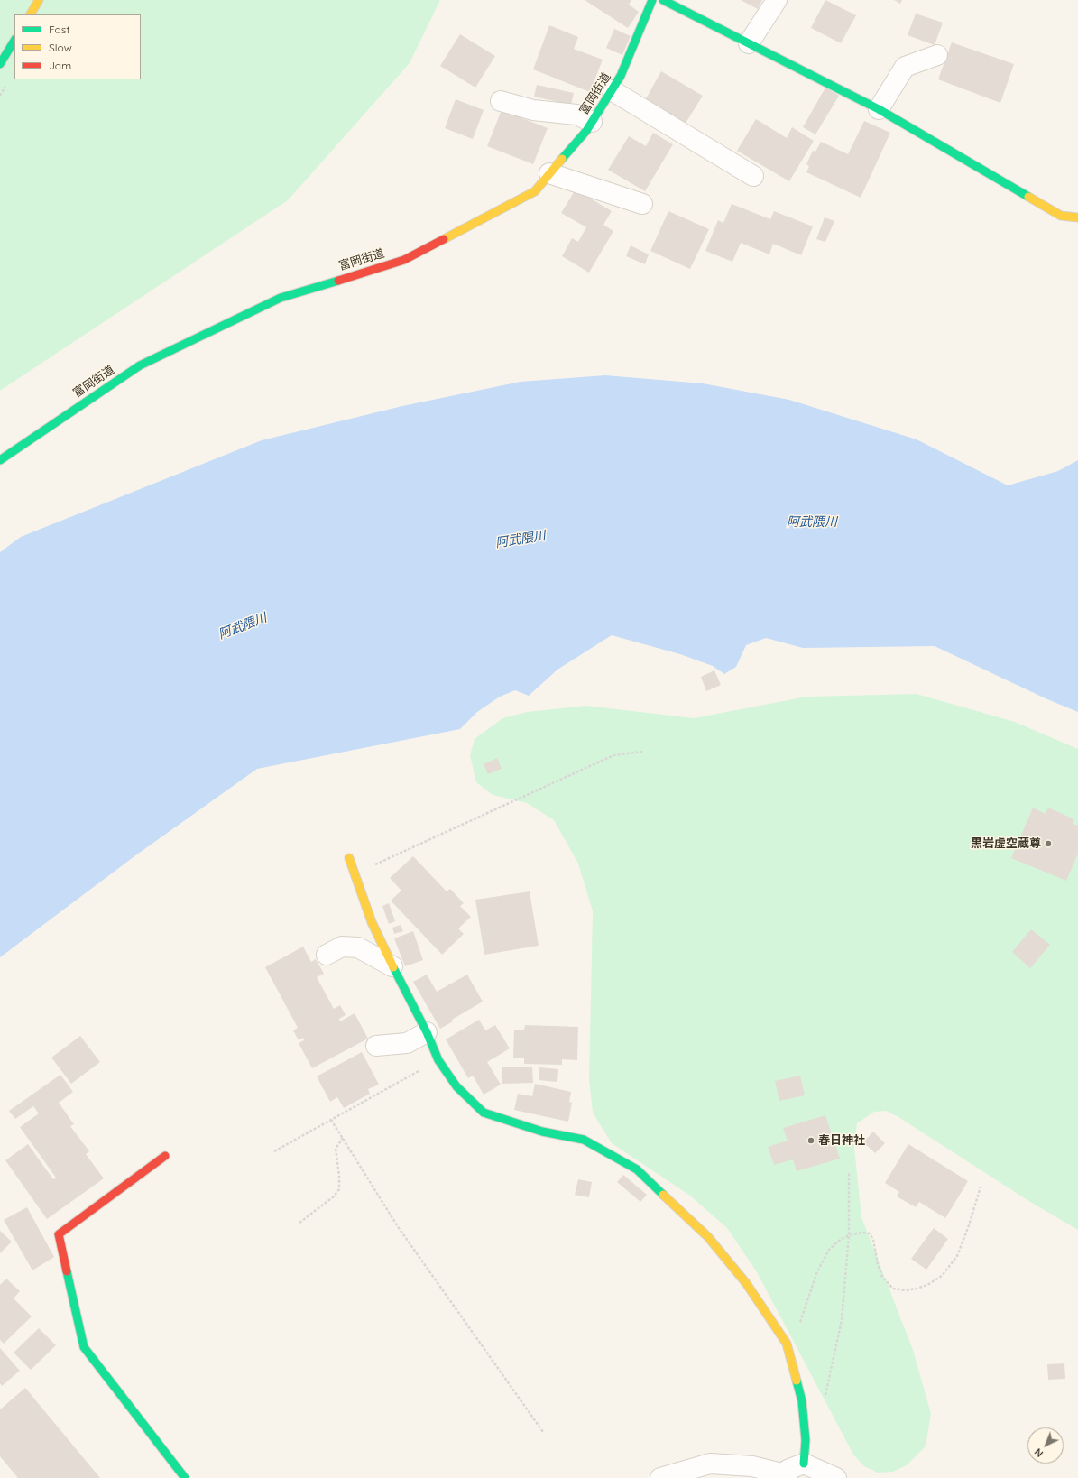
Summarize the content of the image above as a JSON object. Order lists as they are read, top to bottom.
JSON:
{
  "streets": {
    "street": ["富岡街道"]
  },
  "water": ["阿武隈川"],
  "places": ["黒岩虚空蔵尊", "春日神社"],
  "legend": ["Fast", "Slow", "Jam"],
  "north": "bottom left"
}
